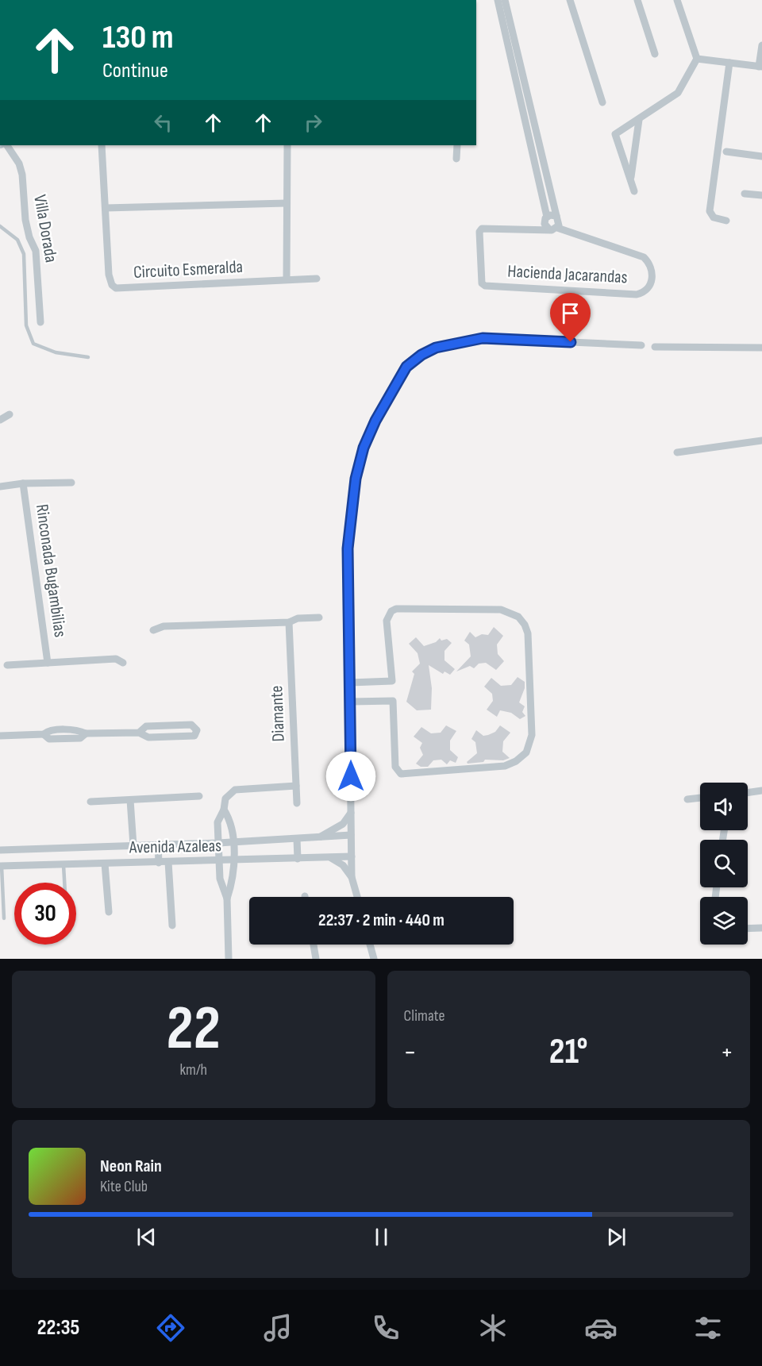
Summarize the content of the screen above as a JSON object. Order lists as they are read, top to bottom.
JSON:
{
  "streets": {
    "street": [
      "Villa Dorada",
      "Circuito Esmeralda",
      "Hacienda Jacarandas",
      "Rinconada Bugambilias",
      "Diamante",
      "Avenida Azaleas"
    ]
  },
  "page": {
    "turn": ["130 m", "Continue"],
    "limit": "30",
    "trip": "22:37 · 2 min · 440 m",
    "tile": [
      ["22", "km/h"],
      "Climate"
    ],
    "heat": ["−", "21°", "+"],
    "song": ["Neon Rain", "Kite Club"],
    "tabs": "22:35"
  }
}
